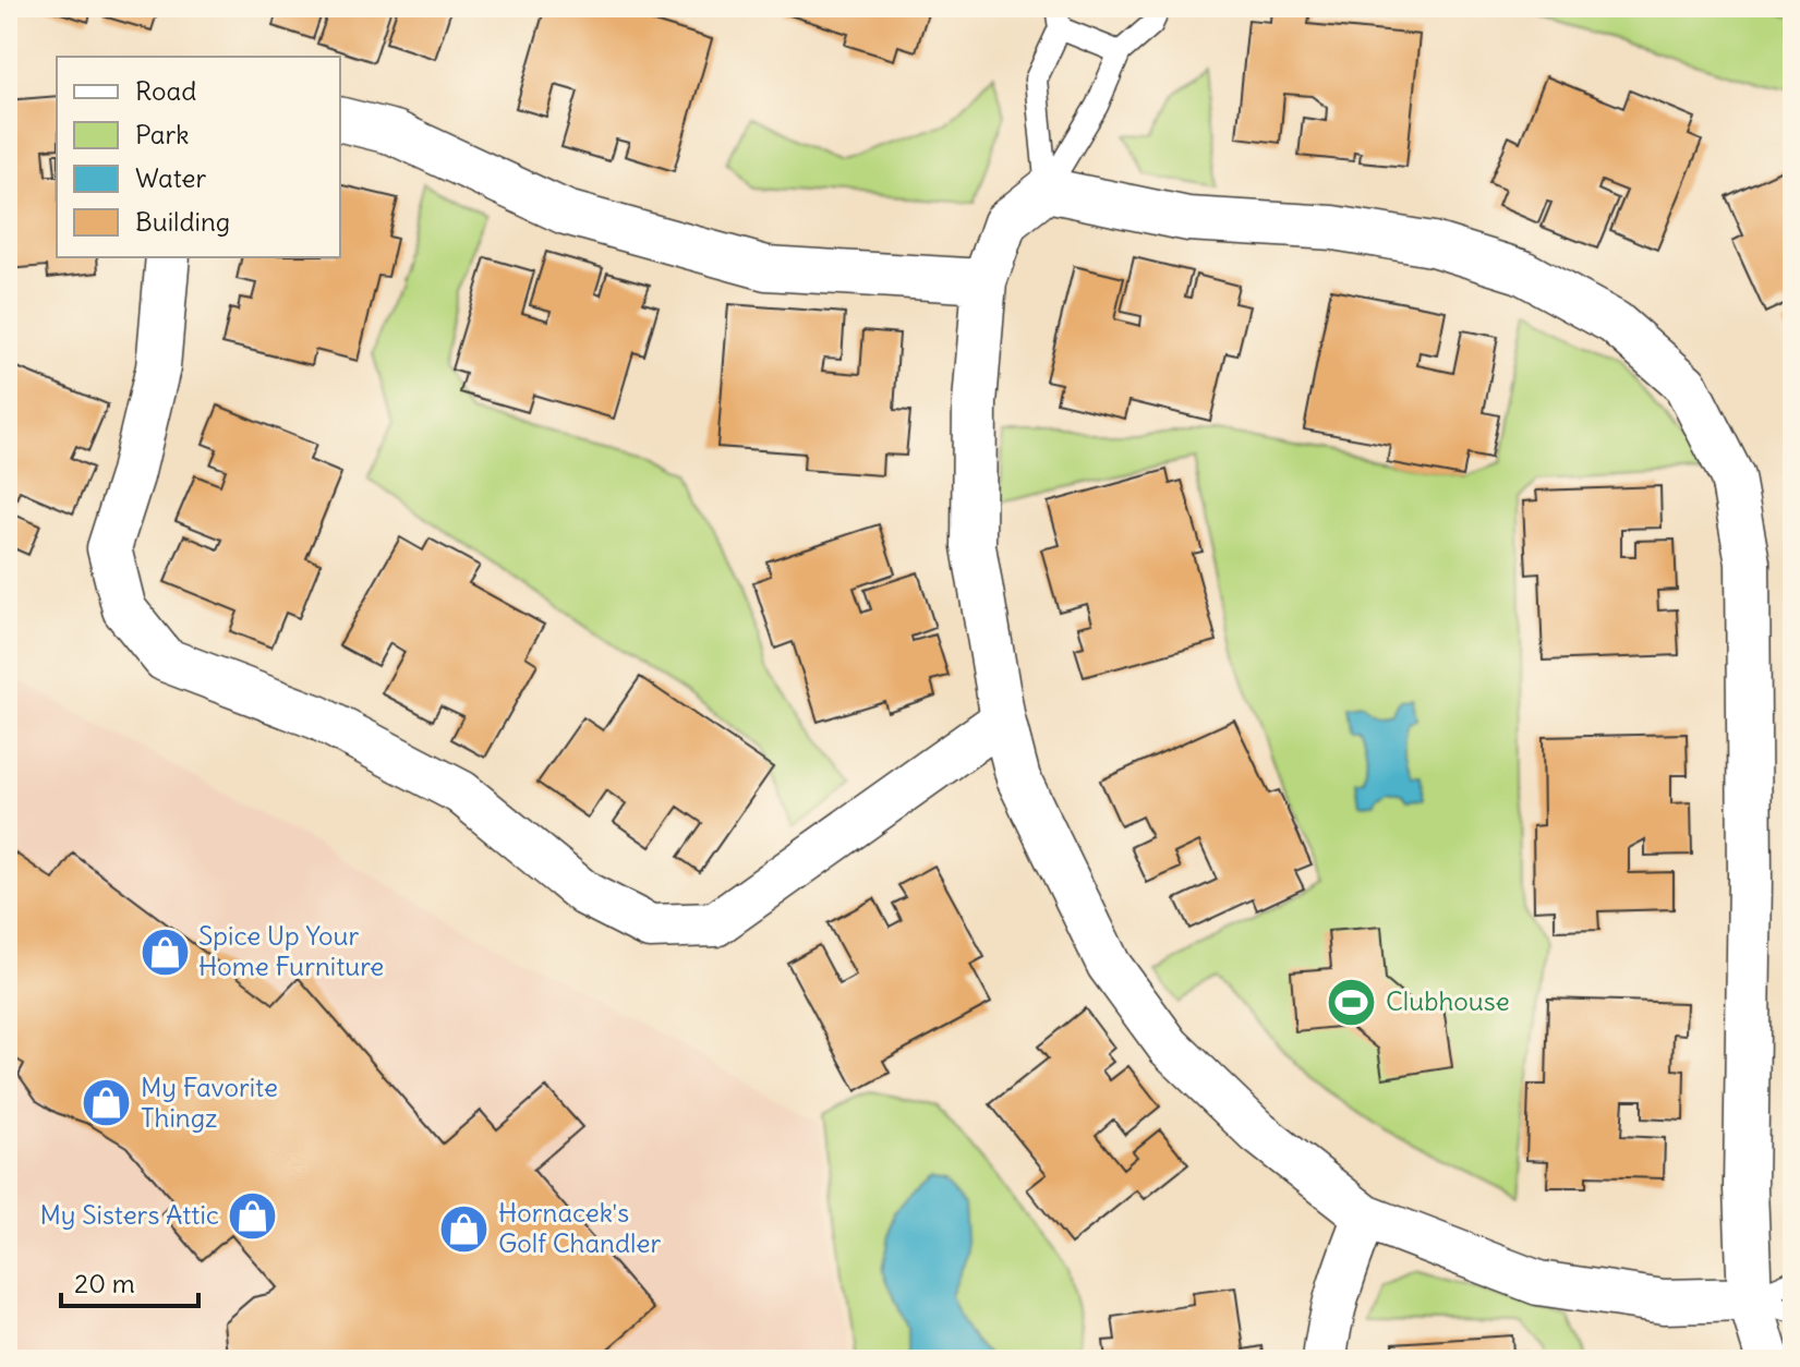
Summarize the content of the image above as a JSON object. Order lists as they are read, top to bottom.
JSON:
{
  "places": {
    "shop": [
      "Spice Up Your Home Furniture",
      "My Favorite Thingz",
      "My Sisters Attic",
      "Hornacek's Golf Chandler"
    ],
    "sports": ["Clubhouse"]
  },
  "legend": [
    "Road",
    "Park",
    "Water",
    "Building"
  ],
  "scale_bar": "20 m"
}
